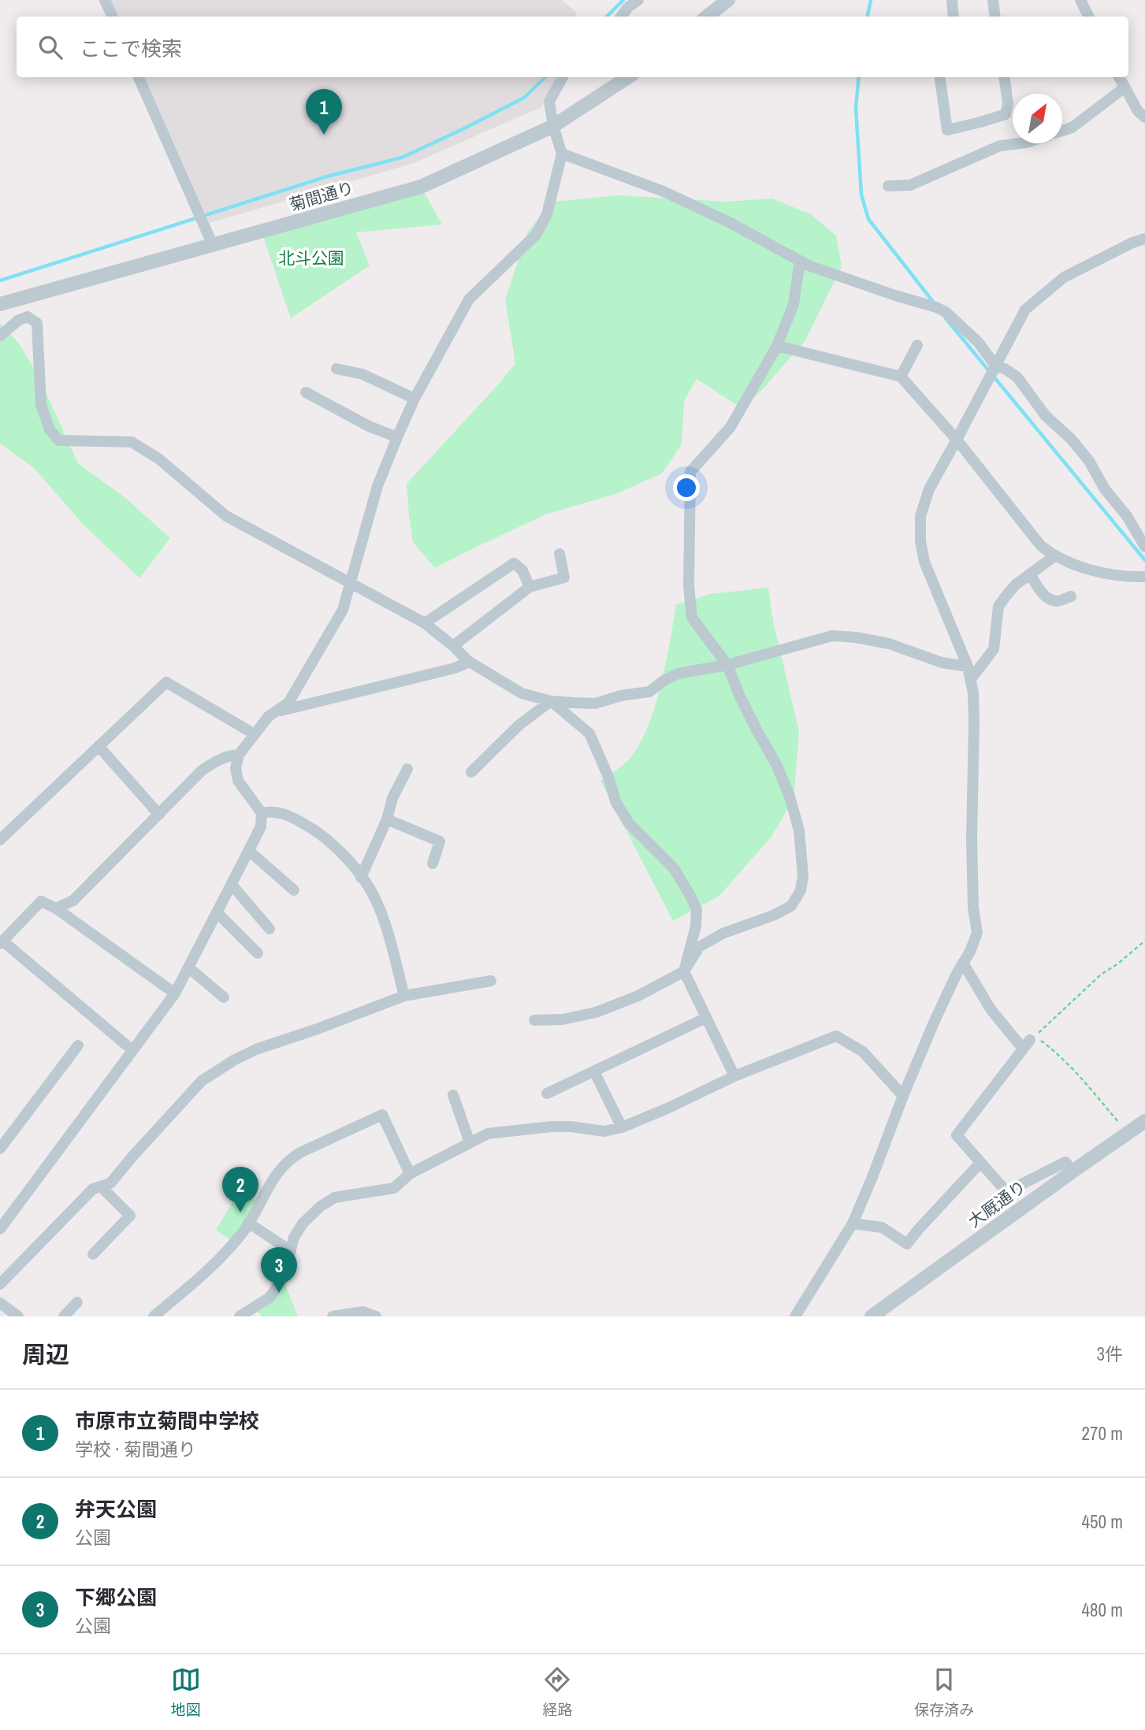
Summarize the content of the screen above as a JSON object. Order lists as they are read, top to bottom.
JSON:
{
  "streets": {
    "street": ["菊間通り", "大厩通り"]
  },
  "parks": ["北斗公園"],
  "north": "top right",
  "page": {
    "search": "ここで検索",
    "pins": ["1", "2", "3"],
    "heading": ["周辺", "3件"],
    "list": [
      {
        "mark": "1",
        "name": "市原市立菊間中学校",
        "note": "学校 · 菊間通り",
        "value": "270 m"
      },
      {
        "mark": "2",
        "name": "弁天公園",
        "note": "公園",
        "value": "450 m"
      },
      {
        "mark": "3",
        "name": "下郷公園",
        "note": "公園",
        "value": "480 m"
      }
    ],
    "nav": ["地図", "経路", "保存済み"]
  }
}
